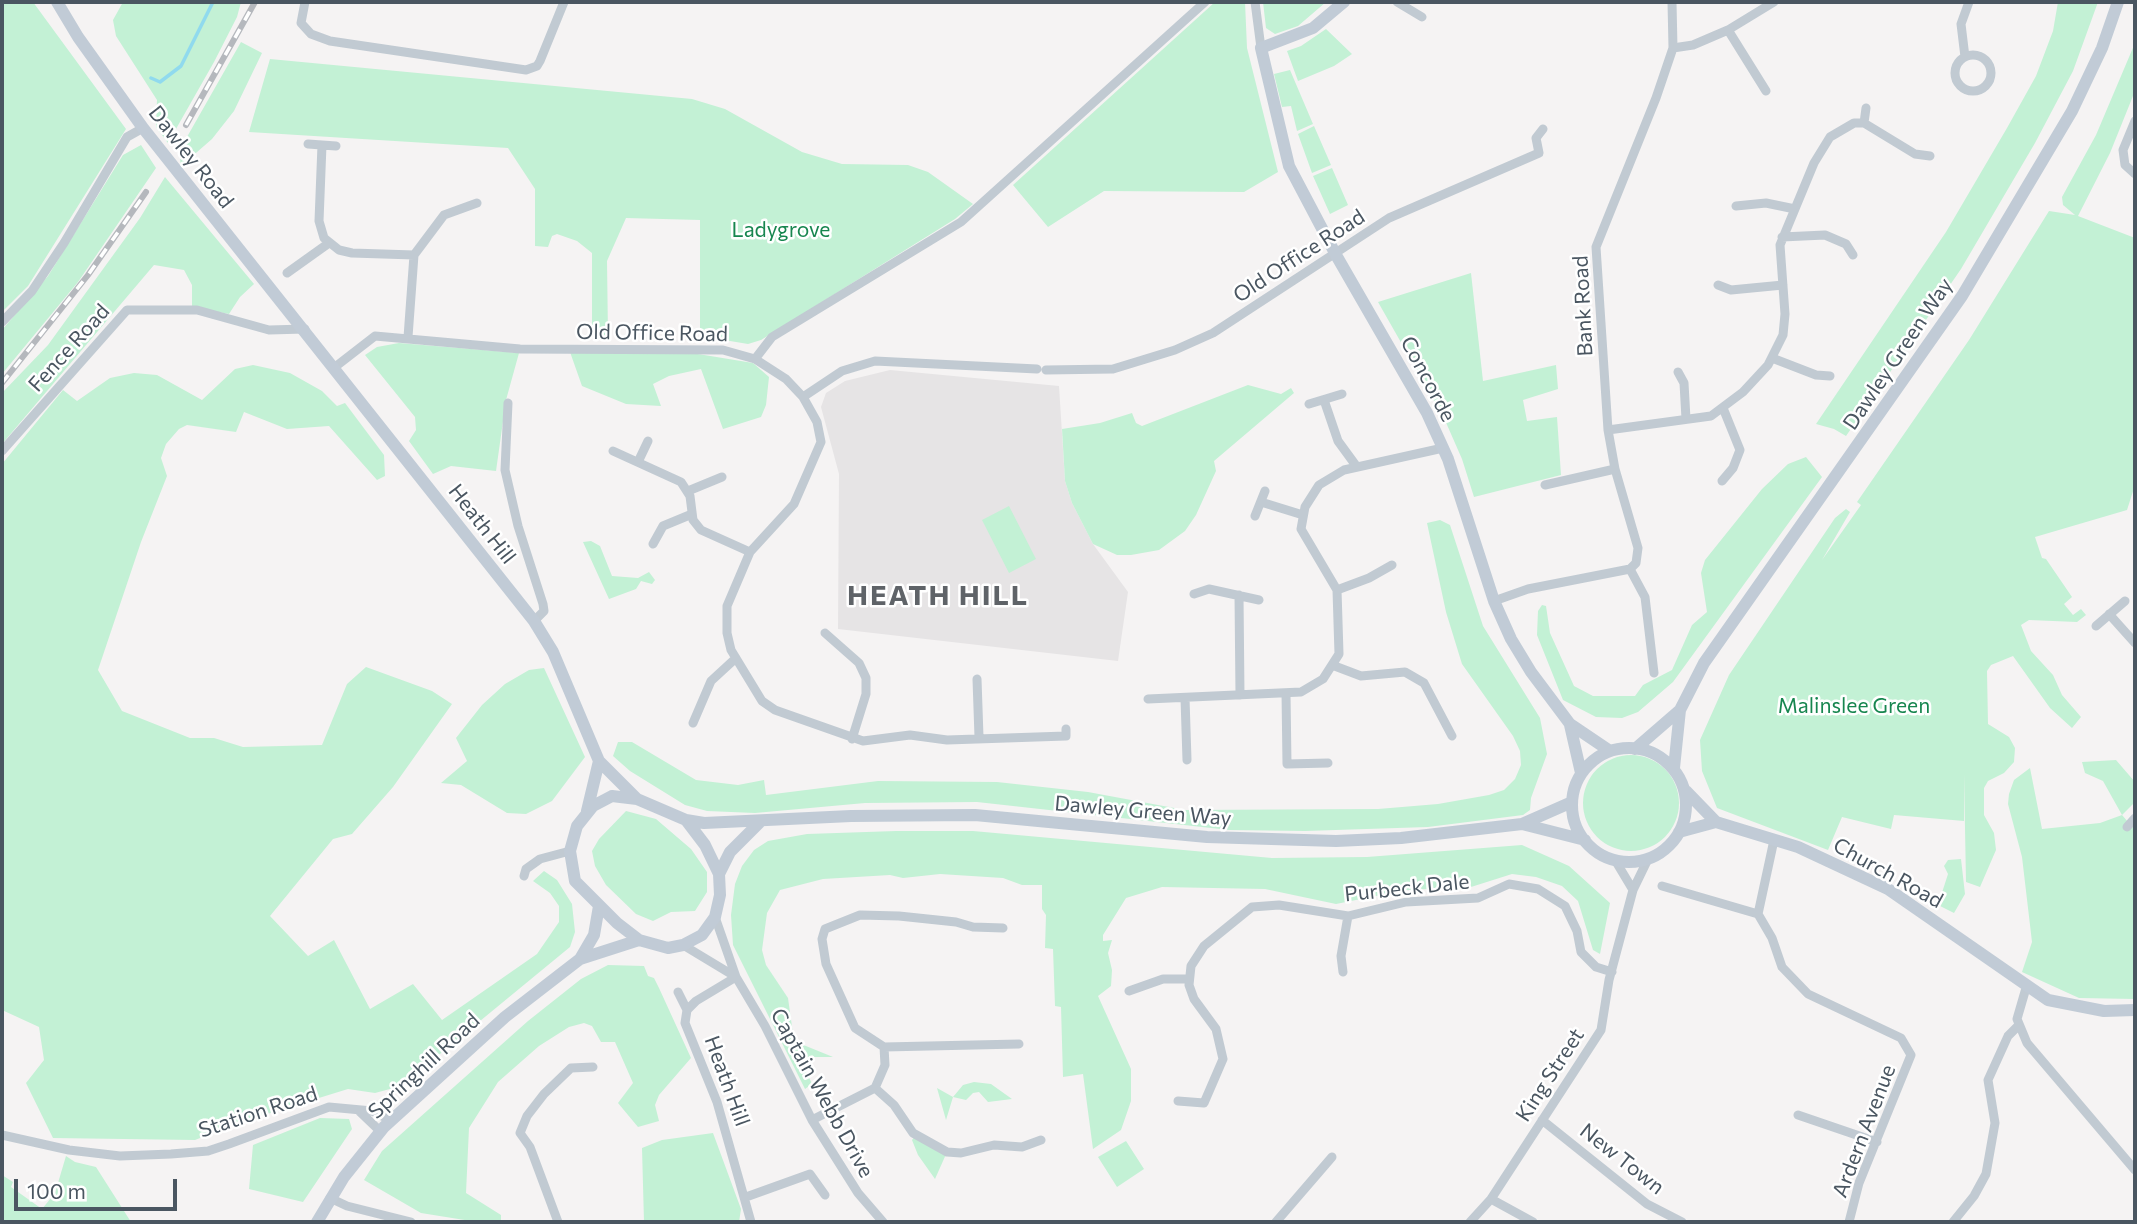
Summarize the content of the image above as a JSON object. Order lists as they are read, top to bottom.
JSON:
{
  "streets": {
    "main road": [
      "Dawley Road",
      "Dawley Green Way",
      "Concorde",
      "Heath Hill",
      "Church Road",
      "Springhill Road"
    ],
    "street": [
      "Old Office Road",
      "Bank Road",
      "Fence Road",
      "Purbeck Dale",
      "King Street",
      "Captain Webb Drive",
      "Station Road",
      "Ardern Avenue",
      "New Town"
    ]
  },
  "crossings": [
    ["Dawley Road", "Fence Road"],
    ["Dawley Road", "Heath Hill"],
    ["Old Office Road", "Concorde"],
    ["Old Office Road", "Heath Hill"],
    ["Fence Road", "Heath Hill"],
    ["Dawley Green Way", "Concorde"],
    ["Dawley Green Way", "Heath Hill"],
    ["Dawley Green Way", "Church Road"],
    ["Dawley Green Way", "Springhill Road"],
    ["Dawley Green Way", "King Street"],
    ["Dawley Green Way", "Captain Webb Drive"],
    ["Concorde", "Church Road"],
    ["Concorde", "King Street"],
    ["Heath Hill", "Springhill Road"],
    ["Heath Hill", "Captain Webb Drive"],
    ["Church Road", "King Street"],
    ["Purbeck Dale", "King Street"],
    ["Springhill Road", "Captain Webb Drive"],
    ["Springhill Road", "Station Road"],
    ["King Street", "New Town"]
  ],
  "districts": ["HEATH HILL"],
  "parks": ["Ladygrove", "Malinslee Green"],
  "scale_bar": "100 m"
}
